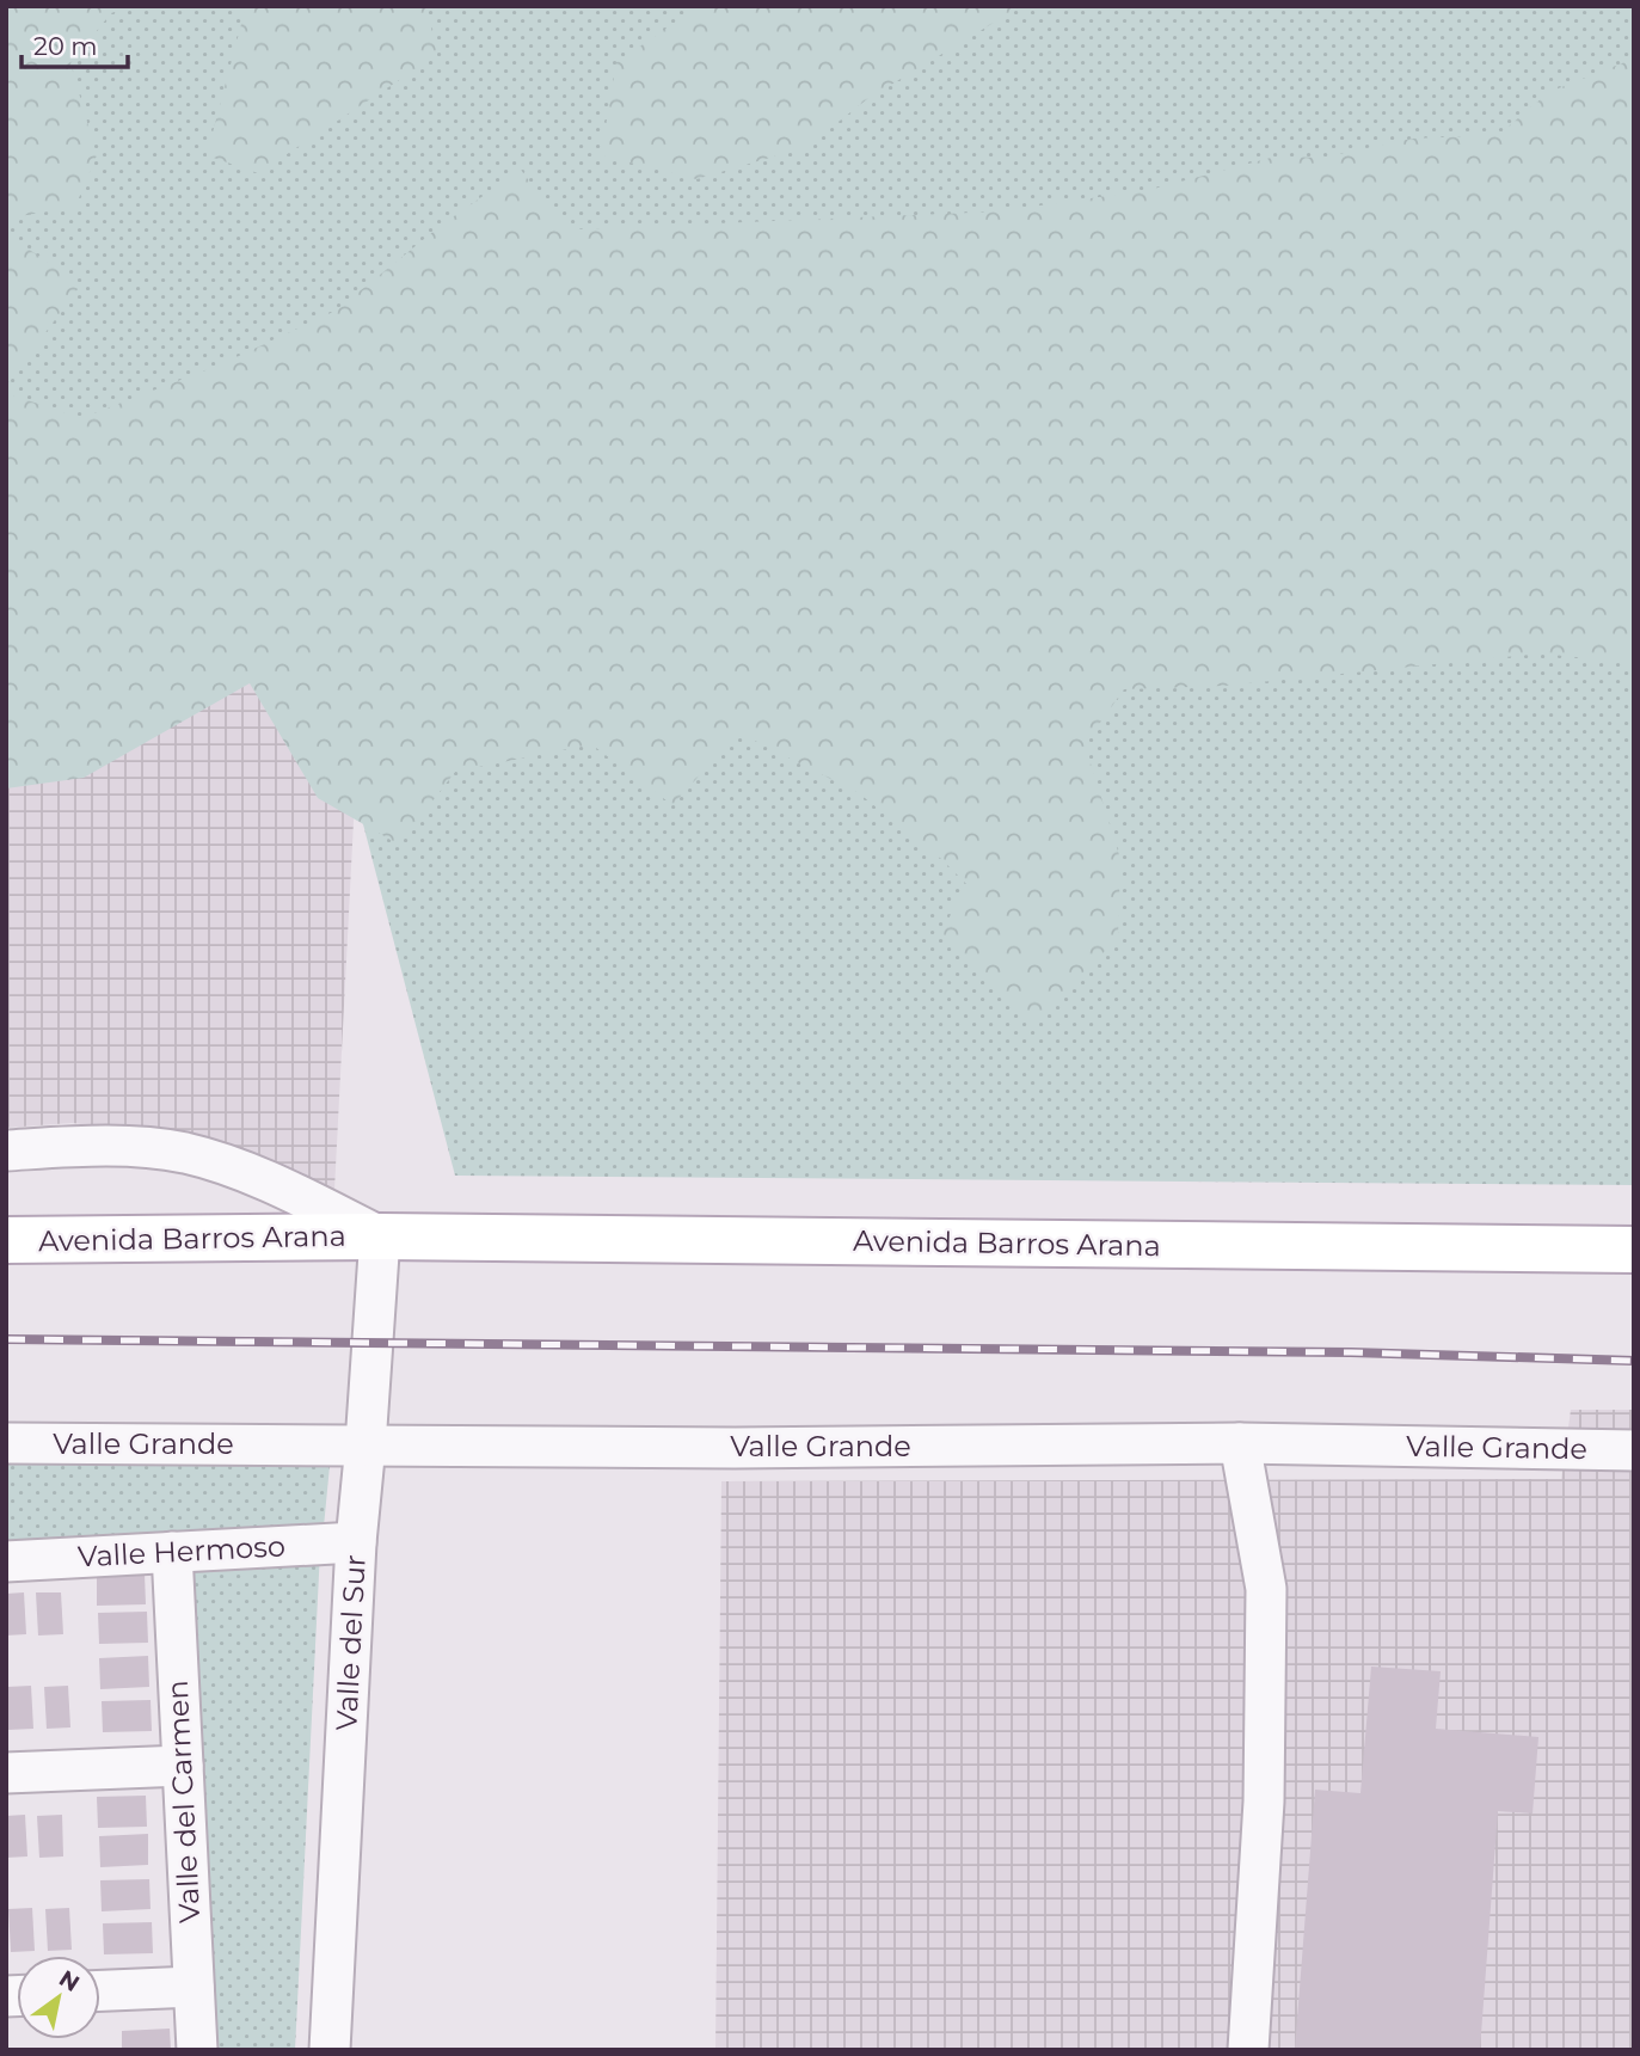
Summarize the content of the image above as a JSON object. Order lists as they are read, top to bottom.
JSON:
{
  "streets": {
    "main road": ["Avenida Barros Arana"],
    "street": [
      "Valle Grande",
      "Valle Hermoso",
      "Valle del Sur",
      "Valle del Carmen"
    ]
  },
  "crossings": [
    ["Avenida Barros Arana", "Valle del Sur"],
    ["Valle Grande", "Valle del Sur"],
    ["Valle Hermoso", "Valle del Sur"],
    ["Valle Hermoso", "Valle del Carmen"]
  ],
  "scale_bar": "20 m",
  "north": "top right"
}
